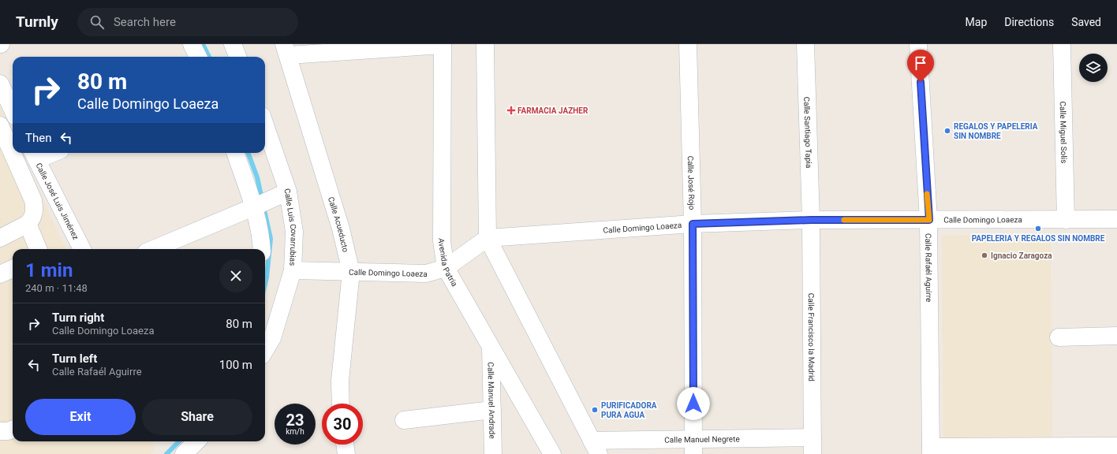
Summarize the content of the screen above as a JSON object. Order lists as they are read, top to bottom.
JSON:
{
  "streets": {
    "street": [
      "Calle Santiago Tapia",
      "Calle Miguel Solís",
      "Calle José Rojo",
      "Calle José Luis Jiménez",
      "Calle Domingo Loaeza",
      "Calle Acueducto",
      "Calle Luis Covarrubias",
      "Avenida Patria",
      "Calle Rafaél Aguirre",
      "Calle Francisco la Madrid",
      "Calle Manuel Andrade",
      "Calle Manuel Negrete"
    ]
  },
  "crossings": [
    ["Calle Santiago Tapia", "Calle Domingo Loaeza"],
    ["Calle Santiago Tapia", "Calle Francisco la Madrid"],
    ["Calle Miguel Solís", "Calle Domingo Loaeza"],
    ["Calle José Rojo", "Calle Domingo Loaeza"],
    ["Calle José Rojo", "Calle Manuel Negrete"],
    ["Calle Domingo Loaeza", "Calle Acueducto"],
    ["Calle Domingo Loaeza", "Calle Luis Covarrubias"],
    ["Calle Domingo Loaeza", "Avenida Patria"],
    ["Calle Domingo Loaeza", "Calle Rafaél Aguirre"],
    ["Calle Domingo Loaeza", "Calle Francisco la Madrid"],
    ["Avenida Patria", "Calle Manuel Andrade"],
    ["Calle Francisco la Madrid", "Calle Manuel Negrete"]
  ],
  "places": {
    "health": ["FARMACIA JAZHER"],
    "other": [
      "REGALOS Y PAPELERIA SIN NOMBRE",
      "PAPELERIA Y REGALOS SIN NOMBRE",
      "Ignacio Zaragoza",
      "PURIFICADORA PURA AGUA"
    ]
  },
  "page": {
    "header": "Turnly",
    "search": "Search here",
    "nav": ["Map", "Directions", "Saved"],
    "turn": ["80 m", "Calle Domingo Loaeza"],
    "then": "Then",
    "heading": ["1 min", "240 m · 11:48"],
    "list": [
      {
        "name": "Turn right",
        "note": "Calle Domingo Loaeza",
        "value": "80 m"
      },
      {
        "name": "Turn left",
        "note": "Calle Rafaél Aguirre",
        "value": "100 m"
      }
    ],
    "buttons": ["Exit", "Share"],
    "speed": "23 km/h",
    "limit": "30"
  }
}
